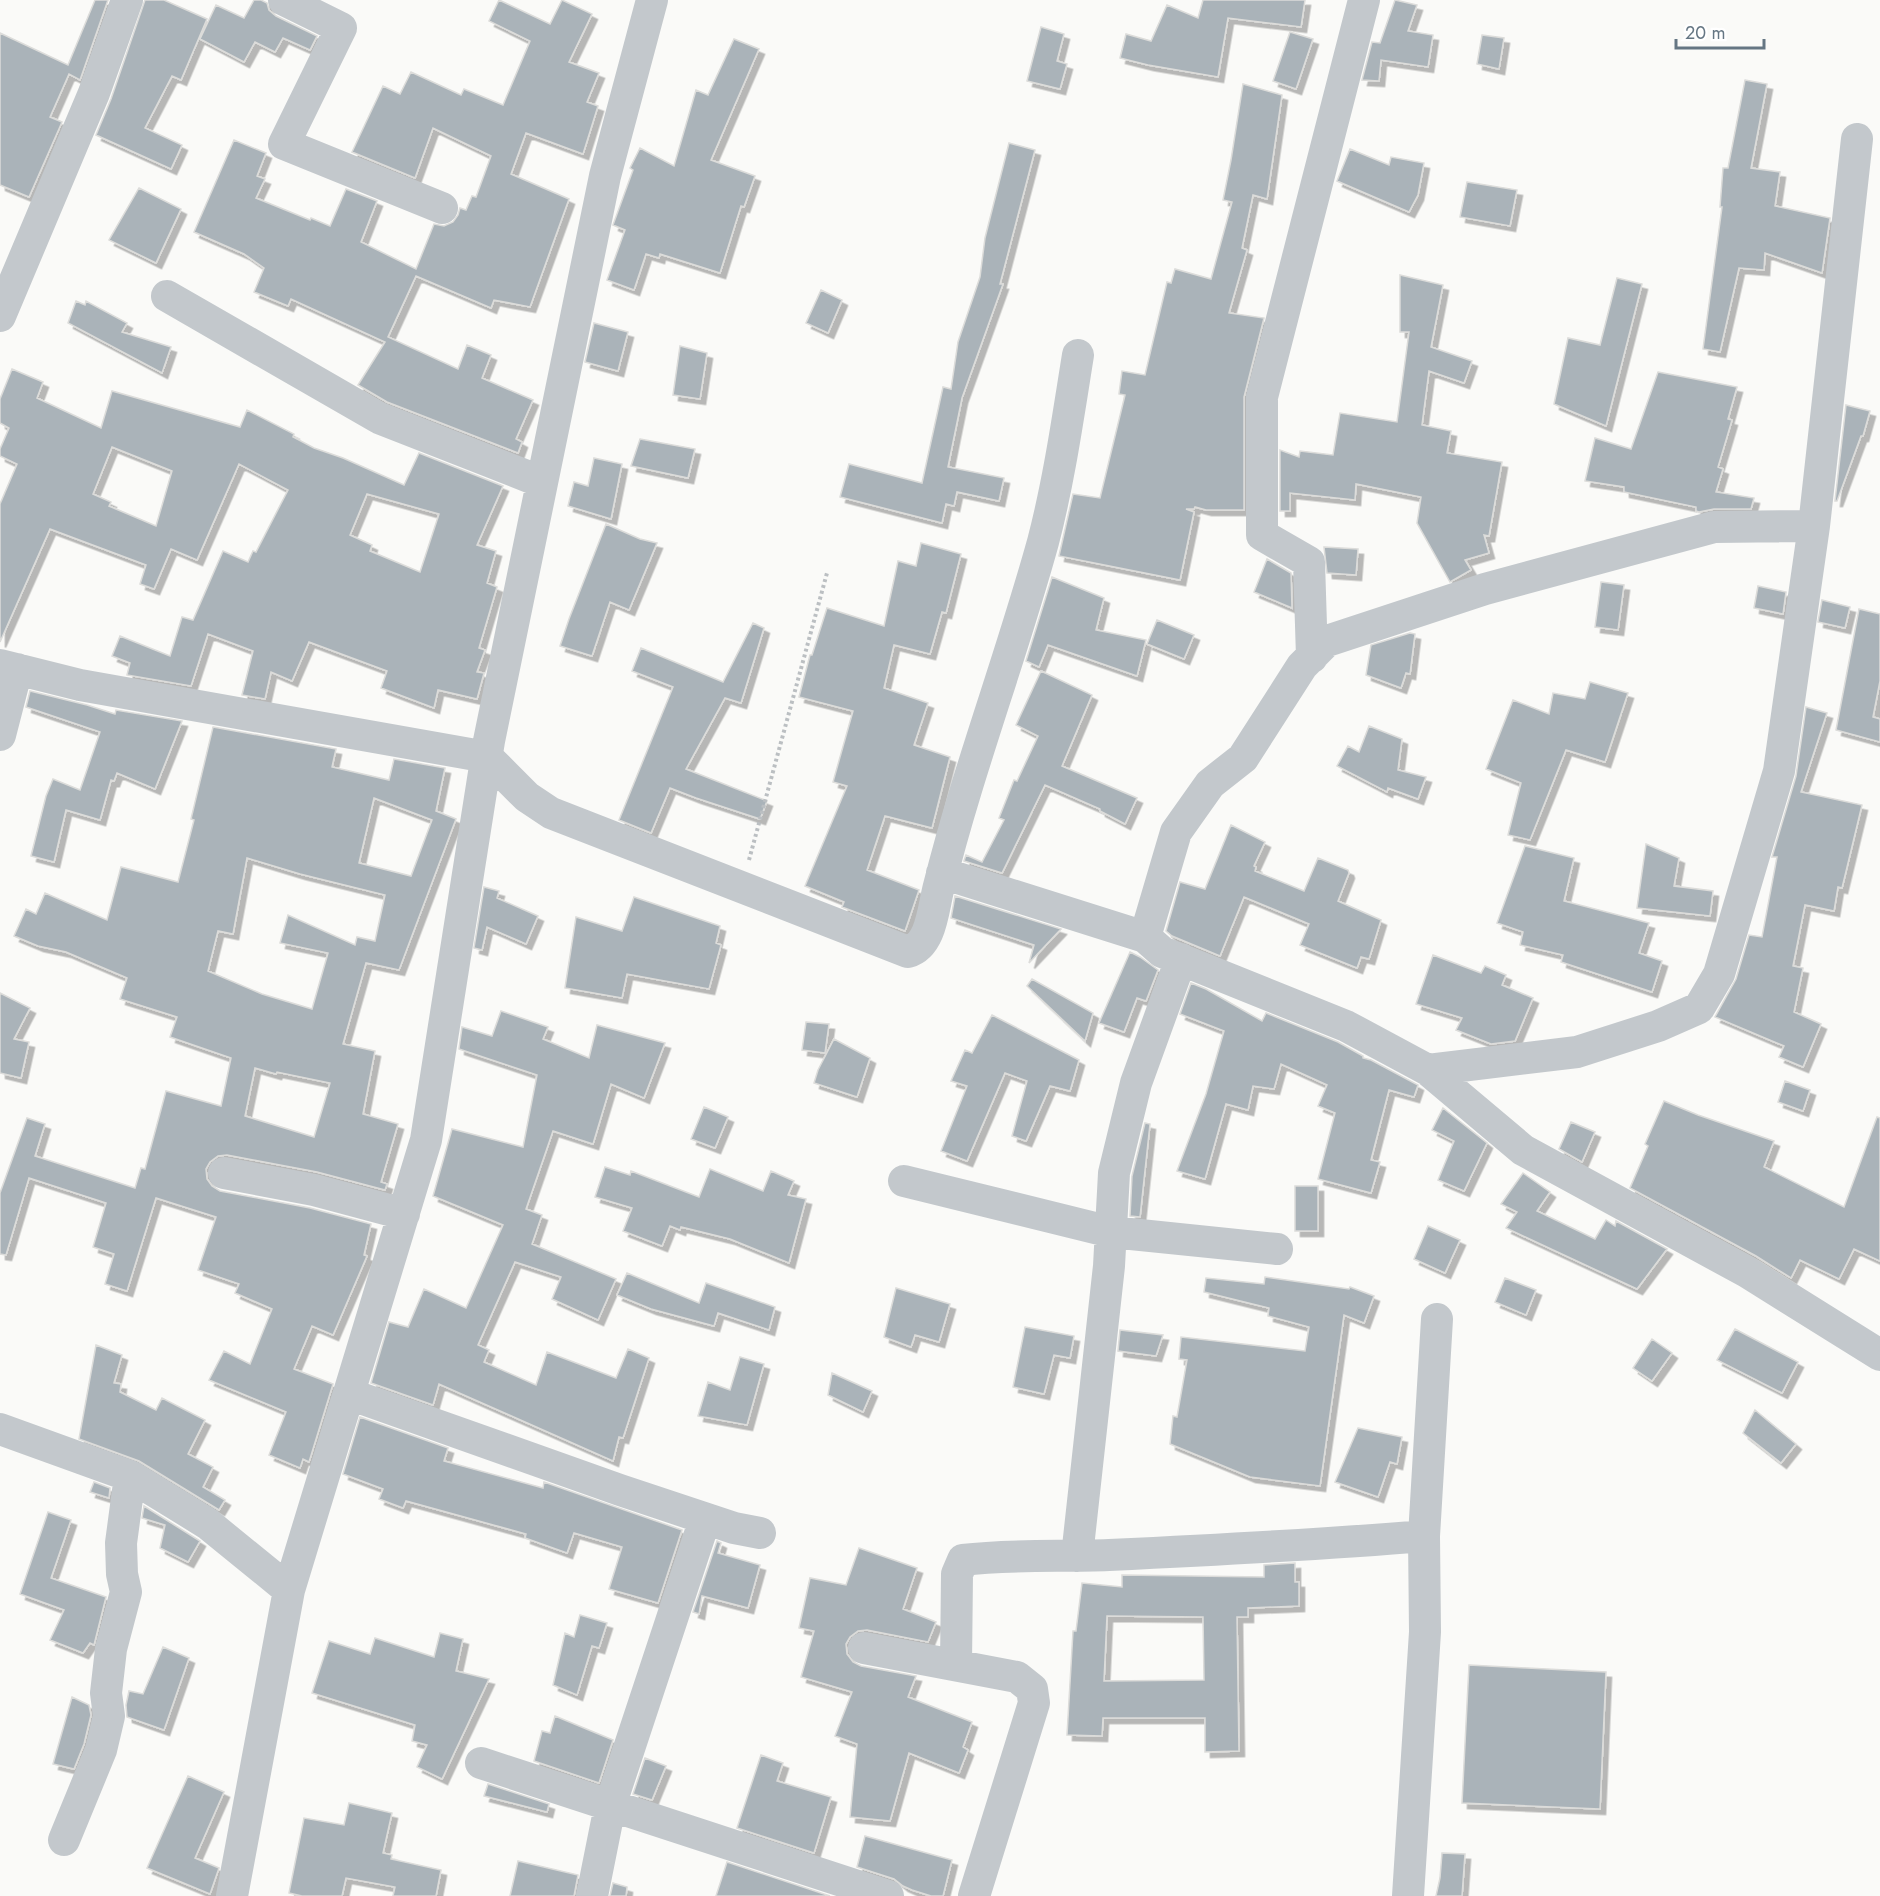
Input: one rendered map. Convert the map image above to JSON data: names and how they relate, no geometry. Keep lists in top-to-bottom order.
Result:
{
  "scale_bar": "20 m"
}
